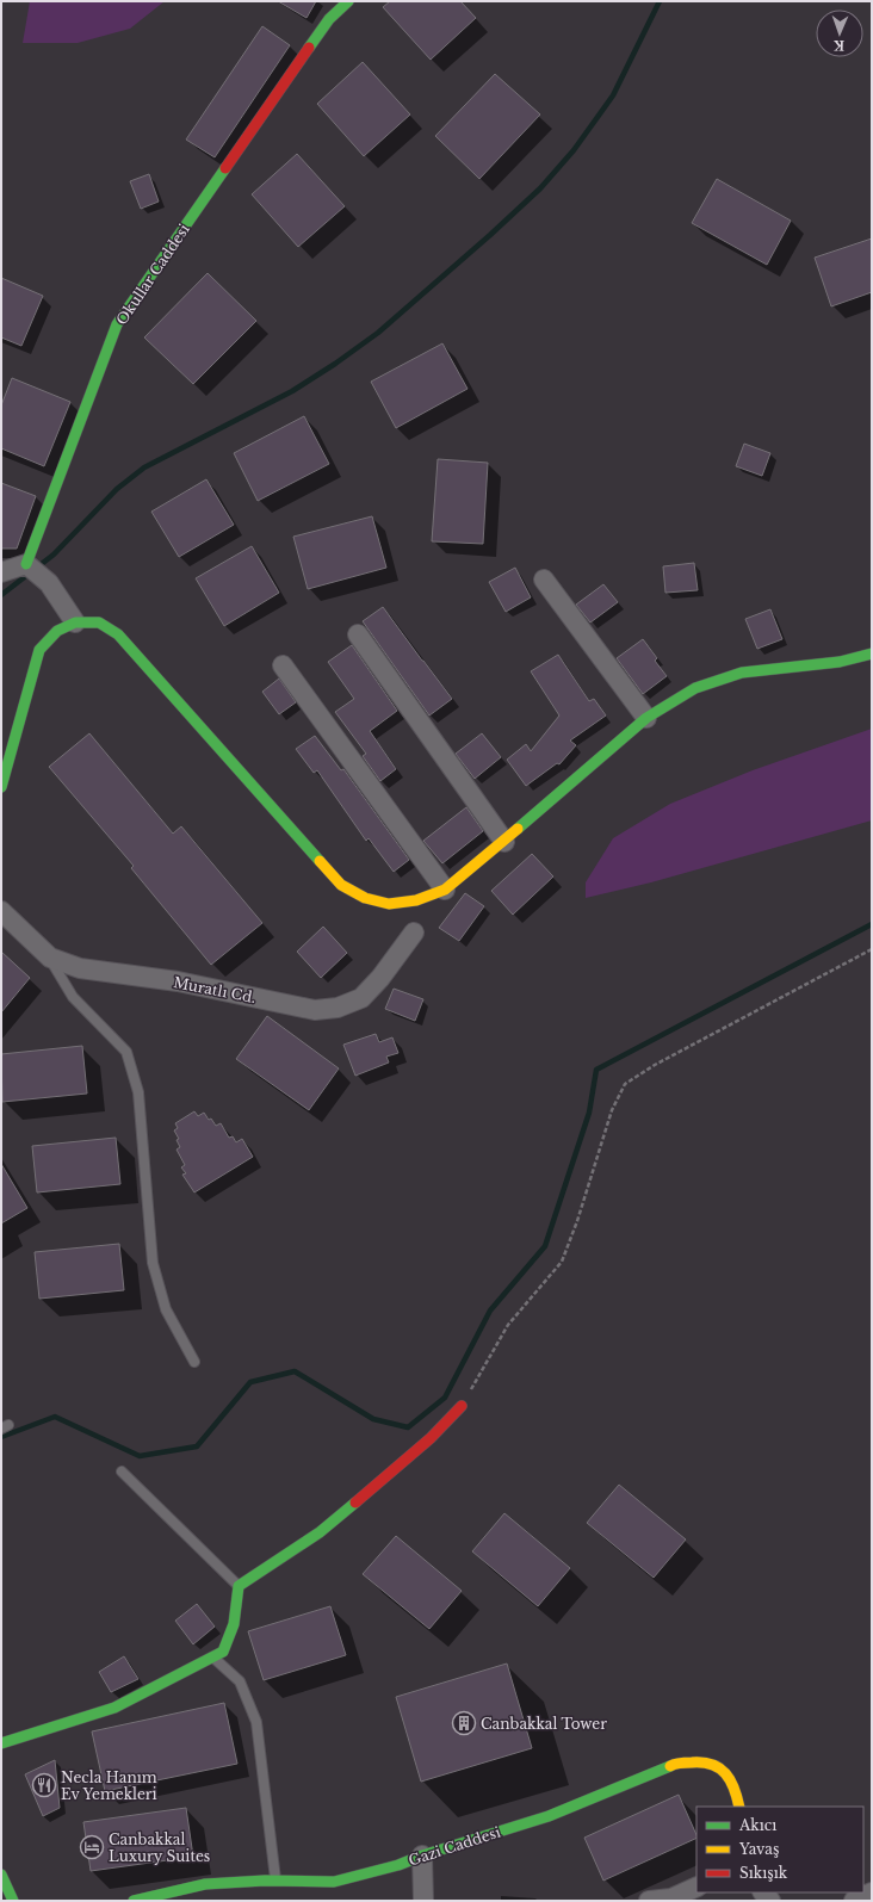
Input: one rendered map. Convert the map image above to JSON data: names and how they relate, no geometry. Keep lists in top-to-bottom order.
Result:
{
  "streets": {
    "main road": ["Okullar Caddesi", "Gazi Caddesi"],
    "street": ["Muratlı Cd."]
  },
  "places": {
    "building": ["Canbakkal Tower"],
    "restaurant": ["Necla Hanım Ev Yemekleri"],
    "hotel": ["Canbakkal Luxury Suites"]
  },
  "legend": ["Akıcı", "Yavaş", "Sıkışık"],
  "north": "bottom"
}
